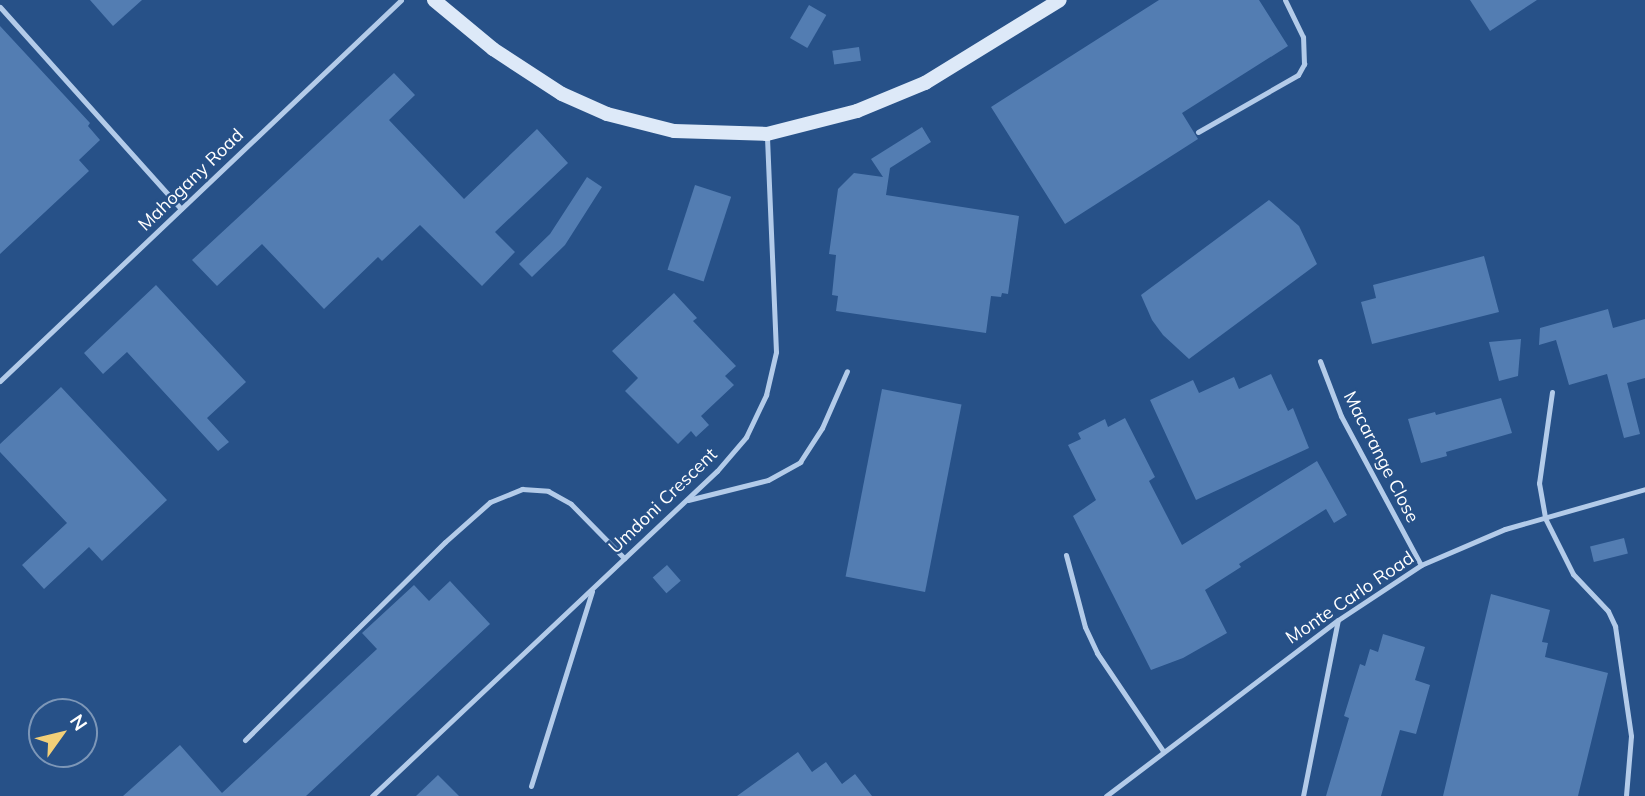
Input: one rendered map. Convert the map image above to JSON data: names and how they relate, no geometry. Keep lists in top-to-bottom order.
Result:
{
  "streets": {
    "lane": [
      "Mahogany Road",
      "Macarange Close",
      "Umdoni Crescent",
      "Monte Carlo Road"
    ]
  },
  "crossings": [
    ["Macarange Close", "Monte Carlo Road"]
  ],
  "north": "top right"
}
